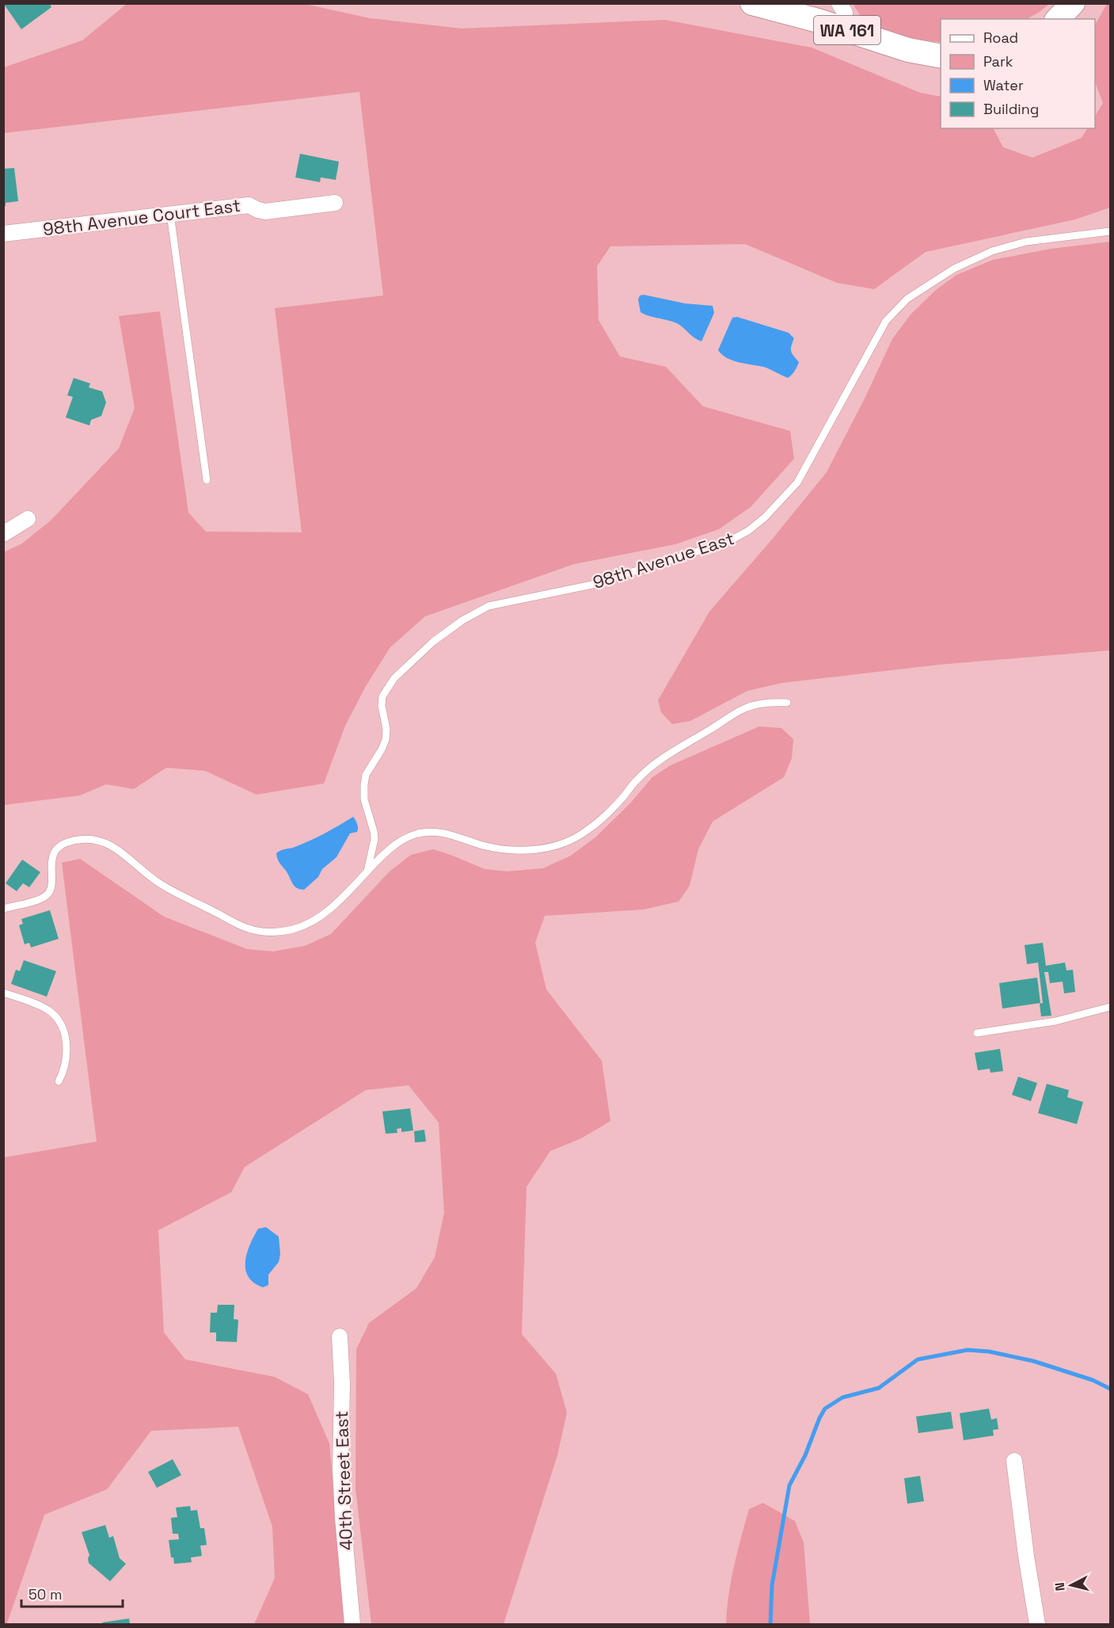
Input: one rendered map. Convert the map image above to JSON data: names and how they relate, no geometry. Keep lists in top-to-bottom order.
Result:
{
  "streets": {
    "main road": ["WA 161"],
    "street": ["98th Avenue Court East", "40th Street East"],
    "lane": ["98th Avenue East"]
  },
  "legend": [
    "Road",
    "Park",
    "Water",
    "Building"
  ],
  "scale_bar": "50 m",
  "north": "left"
}
